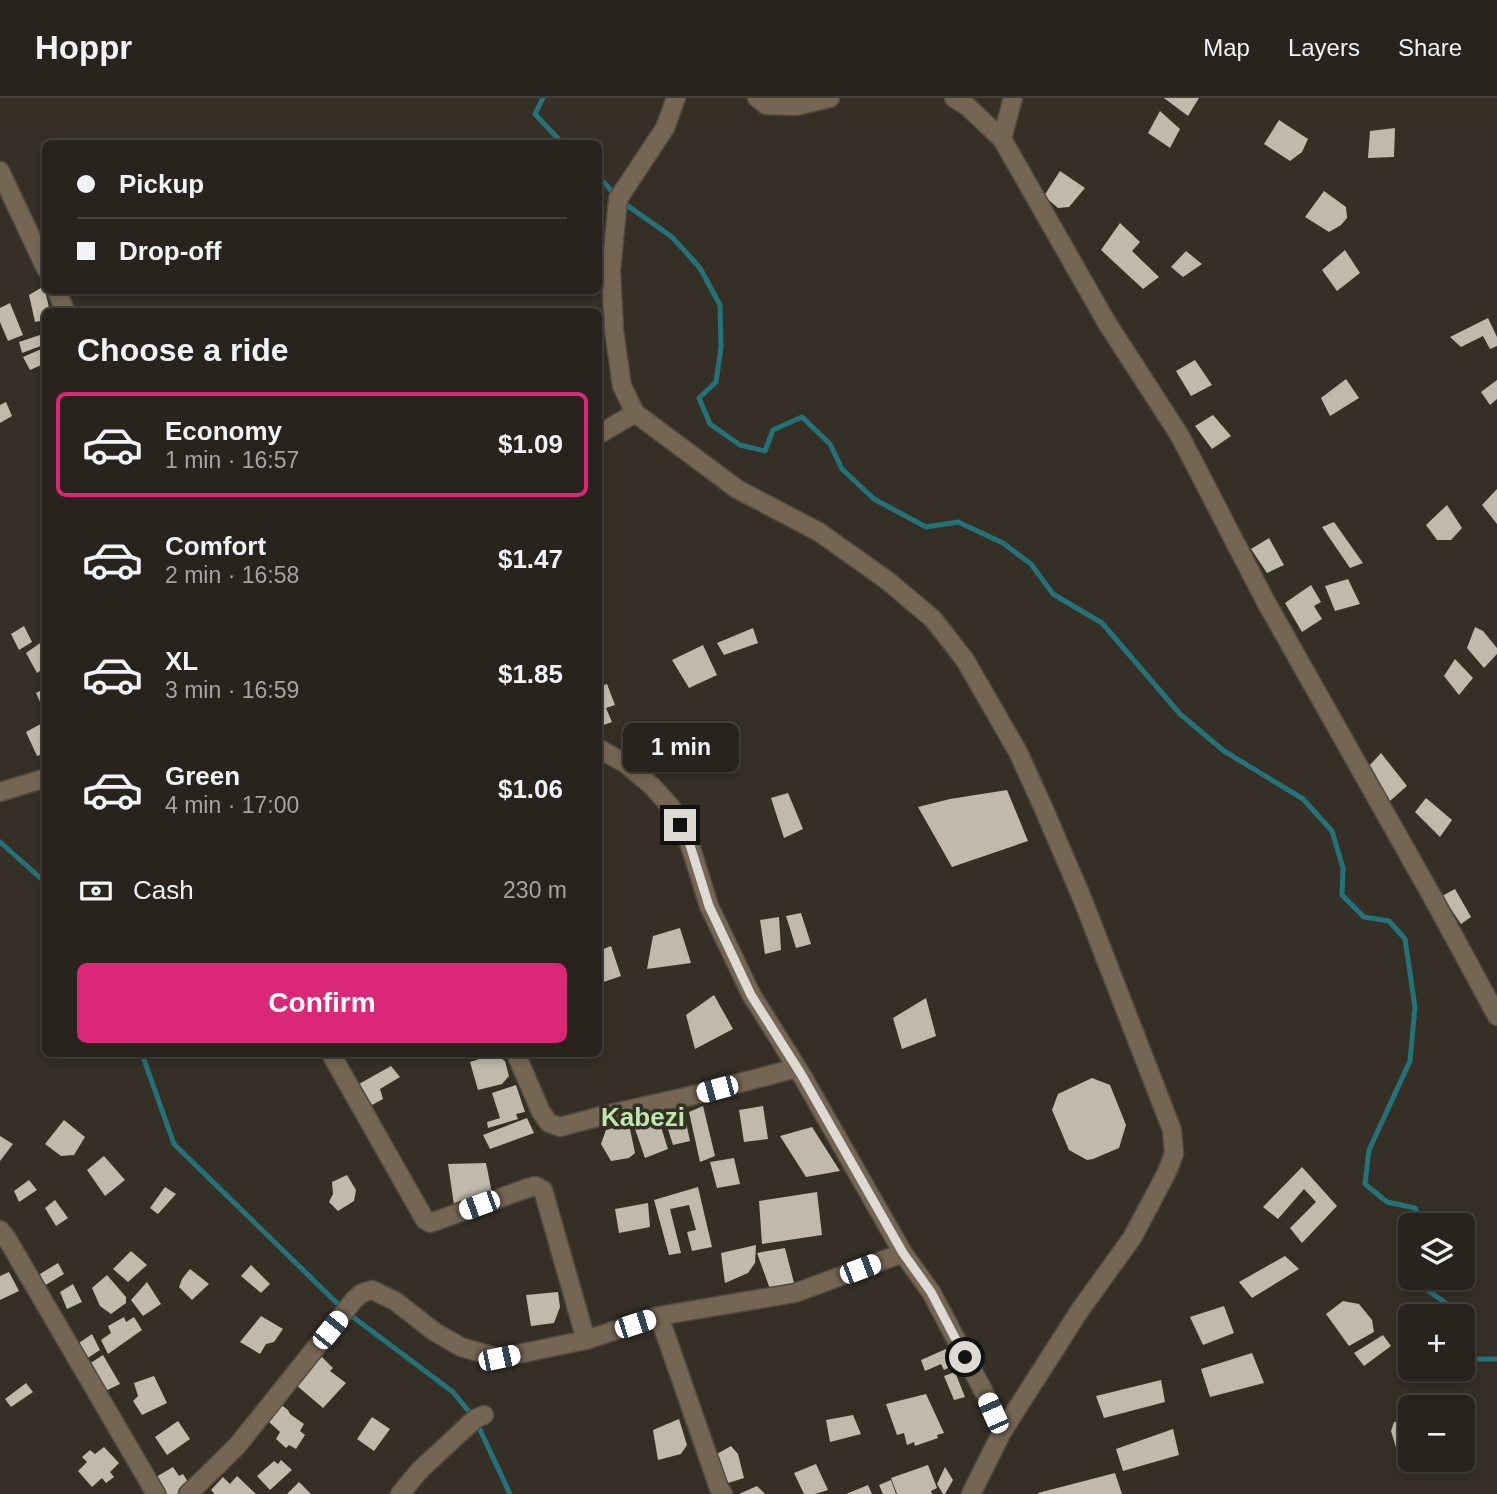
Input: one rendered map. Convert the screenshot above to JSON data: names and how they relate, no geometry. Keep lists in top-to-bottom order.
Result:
{
  "districts": ["Kabezi"],
  "page": {
    "header": "Hoppr",
    "nav": ["Map", "Layers", "Share"],
    "banner": ["Pickup", "Drop-off"],
    "heading": "Choose a ride",
    "list": [
      {
        "name": "Economy",
        "note": "1 min · 16:57",
        "value": "$1.09"
      },
      {
        "name": "Comfort",
        "note": "2 min · 16:58",
        "value": "$1.47"
      },
      {
        "name": "XL",
        "note": "3 min · 16:59",
        "value": "$1.85"
      },
      {
        "name": "Green",
        "note": "4 min · 17:00",
        "value": "$1.06"
      }
    ],
    "bubble": "1 min",
    "pay": ["Cash", "230 m"],
    "buttons": "Confirm",
    "map_buttons": ["+", "−"]
  }
}
